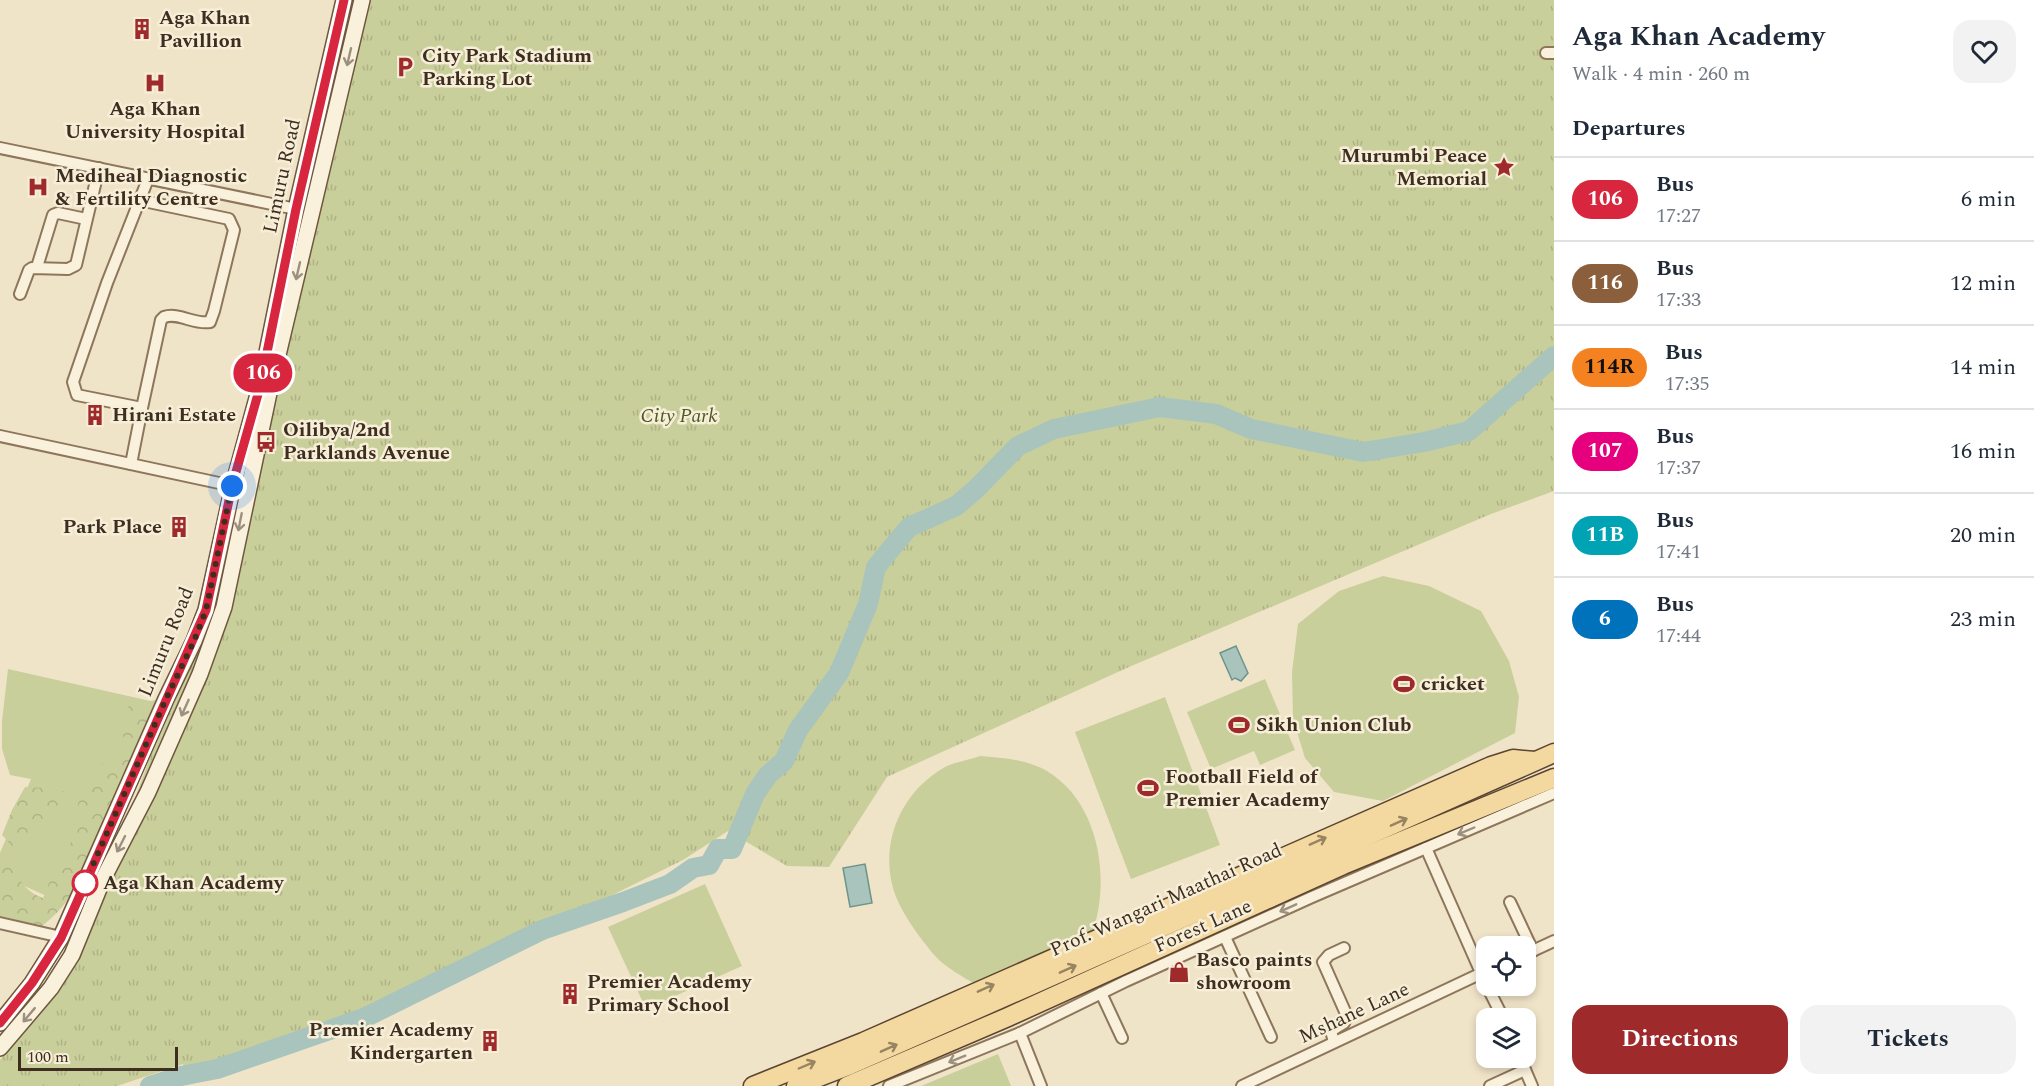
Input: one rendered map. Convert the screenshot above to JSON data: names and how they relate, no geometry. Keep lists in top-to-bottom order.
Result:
{
  "streets": {
    "main road": ["Limuru Road", "Prof. Wangari Maathai Road"],
    "street": ["Forest Lane", "Mshane Lane"]
  },
  "one_way": ["Forest Lane"],
  "parks": ["City Park"],
  "places": {
    "building": [
      "Aga Khan Pavillion",
      "Hirani Estate",
      "Park Place",
      "Premier Academy Primary School",
      "Premier Academy Kindergarten"
    ],
    "parking": ["City Park Stadium Parking Lot"],
    "hospital": ["Aga Khan University Hospital", "Mediheal Diagnostic & Fertility Centre"],
    "place": ["Murumbi Peace Memorial"],
    "bus stop": ["Oilibya/2nd Parklands Avenue"],
    "sports": ["cricket", "Sikh Union Club", "Football Field of Premier Academy"],
    "other": ["Aga Khan Academy"],
    "shop": ["Basco paints showroom"]
  },
  "lines": ["bus line 106"],
  "scale_bar": "100 m",
  "page": {
    "on_map": "106",
    "heading": [
      ["Aga Khan Academy", "Walk · 4 min · 260 m"],
      "Departures"
    ],
    "list": [
      {
        "mark": "106",
        "name": "Bus",
        "note": "17:27",
        "value": "6 min"
      },
      {
        "mark": "116",
        "name": "Bus",
        "note": "17:33",
        "value": "12 min"
      },
      {
        "mark": "114R",
        "name": "Bus",
        "note": "17:35",
        "value": "14 min"
      },
      {
        "mark": "107",
        "name": "Bus",
        "note": "17:37",
        "value": "16 min"
      },
      {
        "mark": "11B",
        "name": "Bus",
        "note": "17:41",
        "value": "20 min"
      },
      {
        "mark": "6",
        "name": "Bus",
        "note": "17:44",
        "value": "23 min"
      }
    ],
    "buttons": ["Directions", "Tickets"],
    "scale": "100 m"
  }
}
